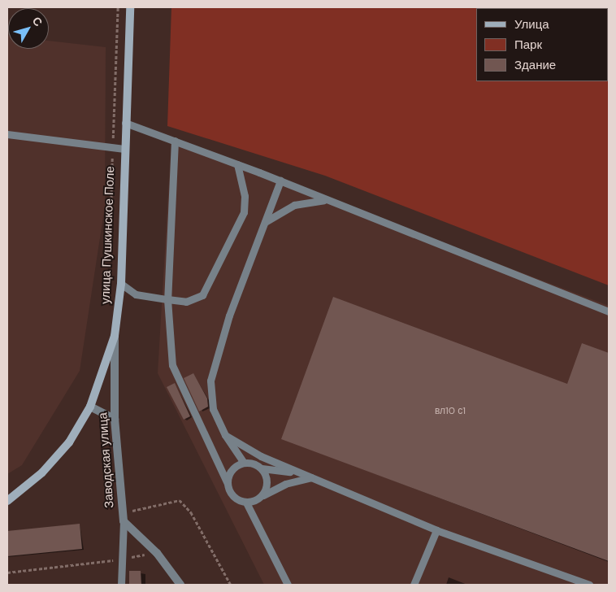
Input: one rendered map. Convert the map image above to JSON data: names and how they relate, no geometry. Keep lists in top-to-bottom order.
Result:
{
  "streets": {
    "main road": ["улица Пушкинское Поле"],
    "street": ["Заводская улица"]
  },
  "crossings": [
    ["улица Пушкинское Поле", "Заводская улица"]
  ],
  "house_numbers": ["вл10 с1"],
  "legend": ["Улица", "Парк", "Здание"],
  "north": "top right"
}
